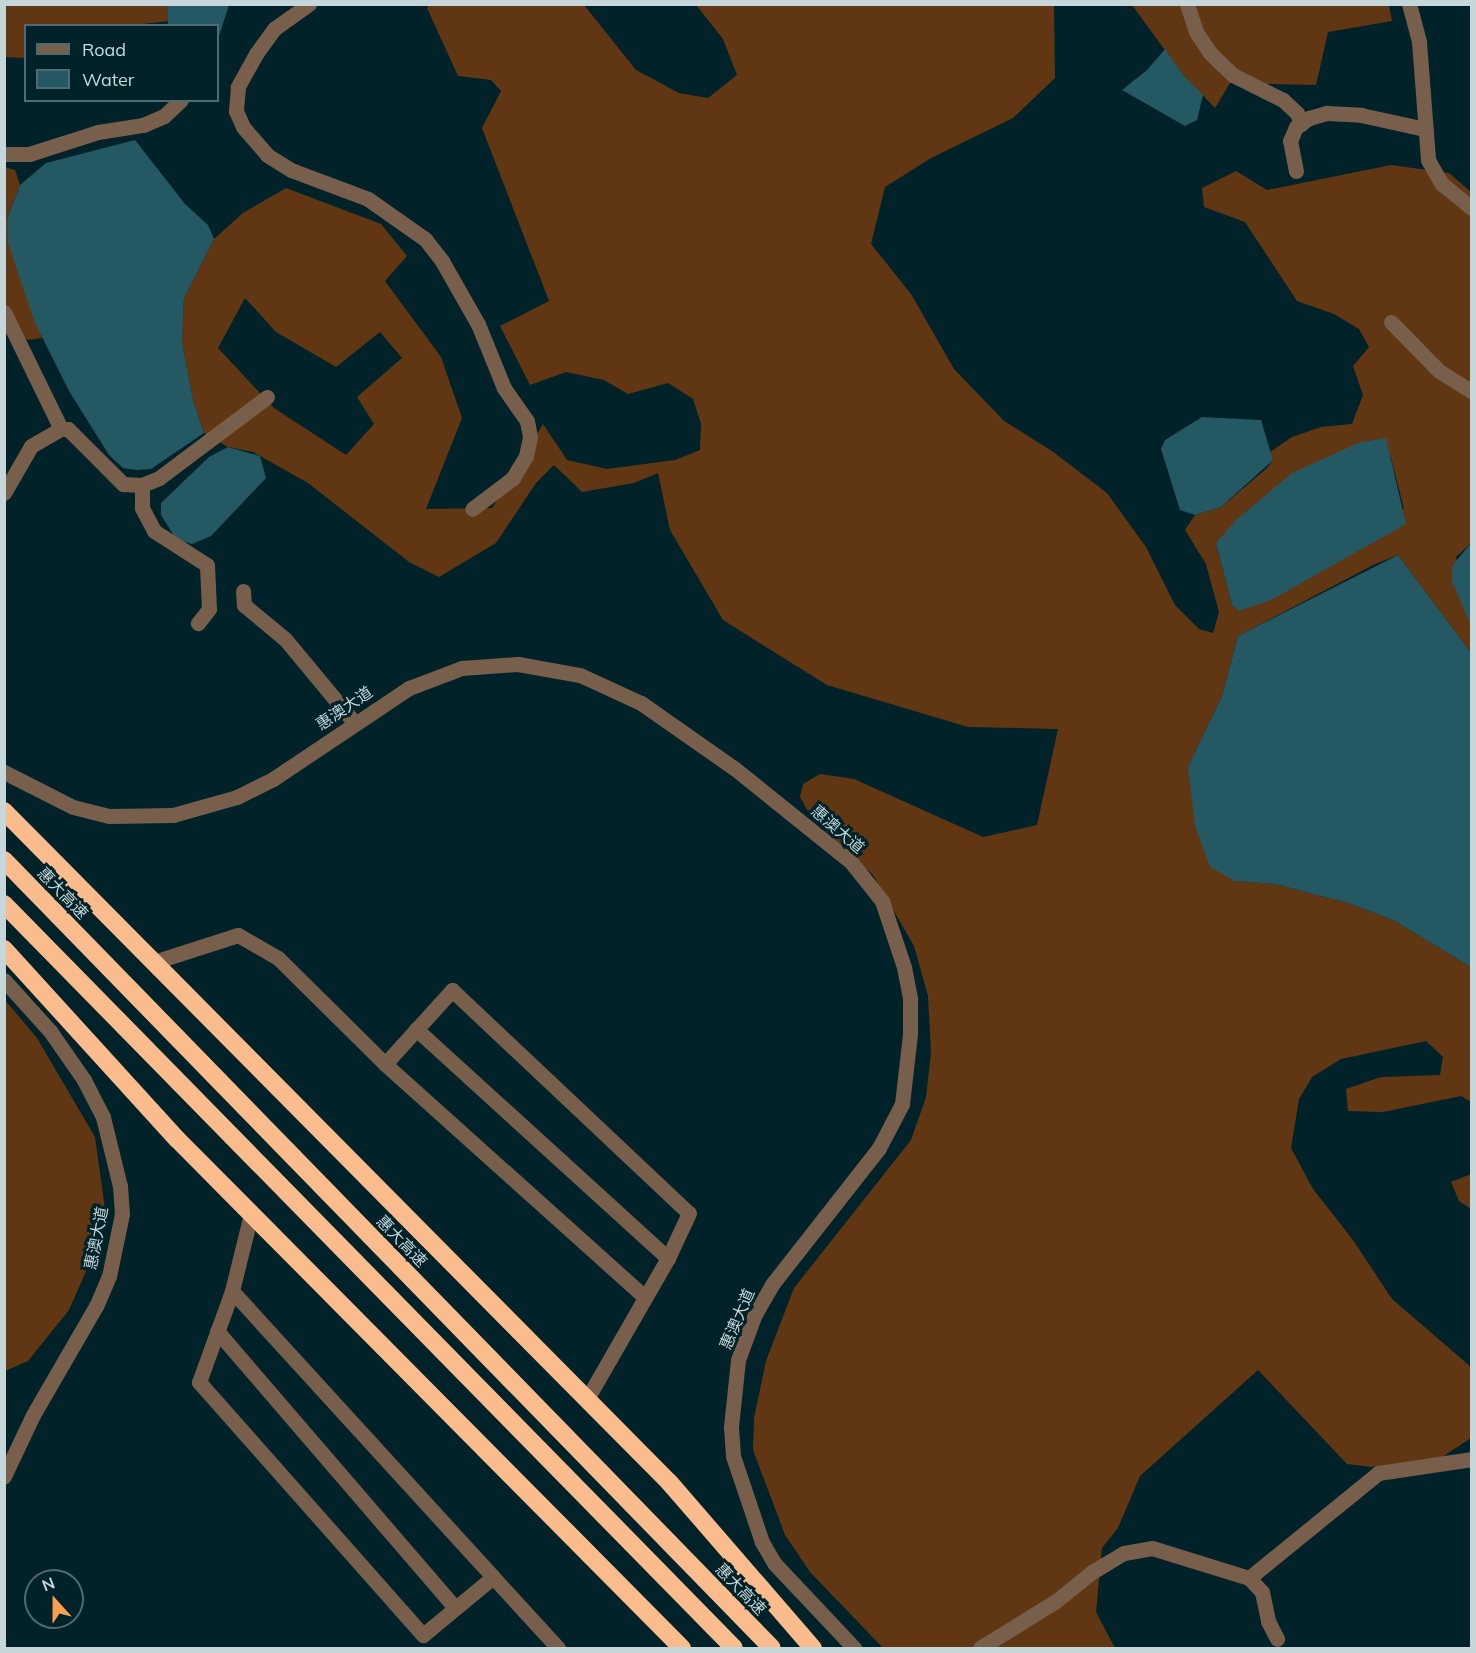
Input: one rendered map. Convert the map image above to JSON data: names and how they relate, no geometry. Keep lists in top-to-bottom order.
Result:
{
  "streets": {
    "highway": ["惠大高速"],
    "street": ["惠澳大道"]
  },
  "legend": ["Road", "Water"],
  "north": "top"
}
